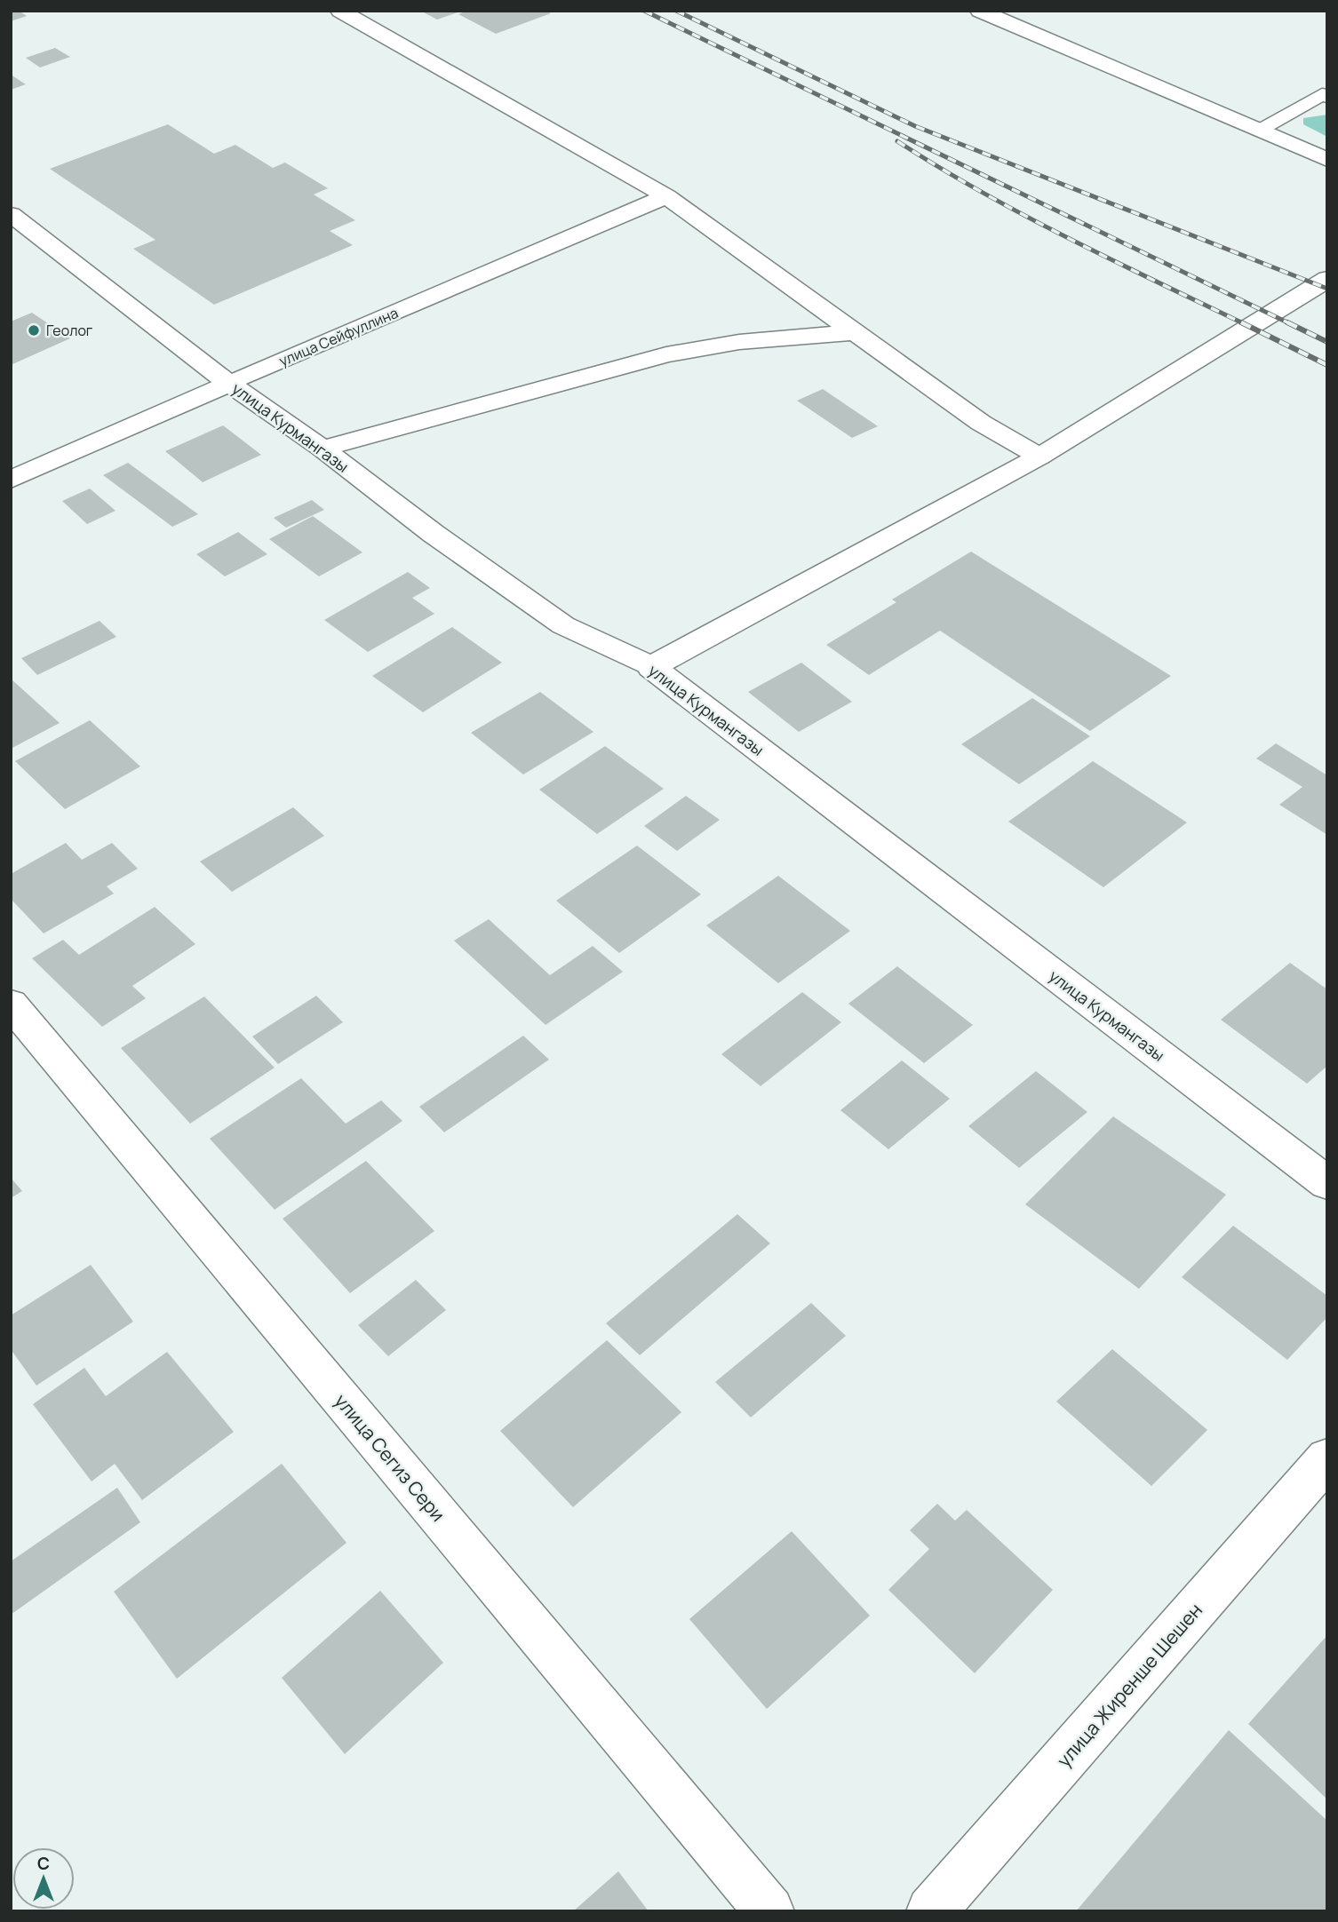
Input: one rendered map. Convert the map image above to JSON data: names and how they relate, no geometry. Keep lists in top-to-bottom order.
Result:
{
  "streets": {
    "street": [
      "улица Сейфуллина",
      "улица Курмангазы",
      "улица Сегиз Сери",
      "улица Жиренше Шешен"
    ]
  },
  "crossings": [
    ["улица Сейфуллина", "улица Курмангазы"]
  ],
  "places": ["Геолог"],
  "north": "top"
}
